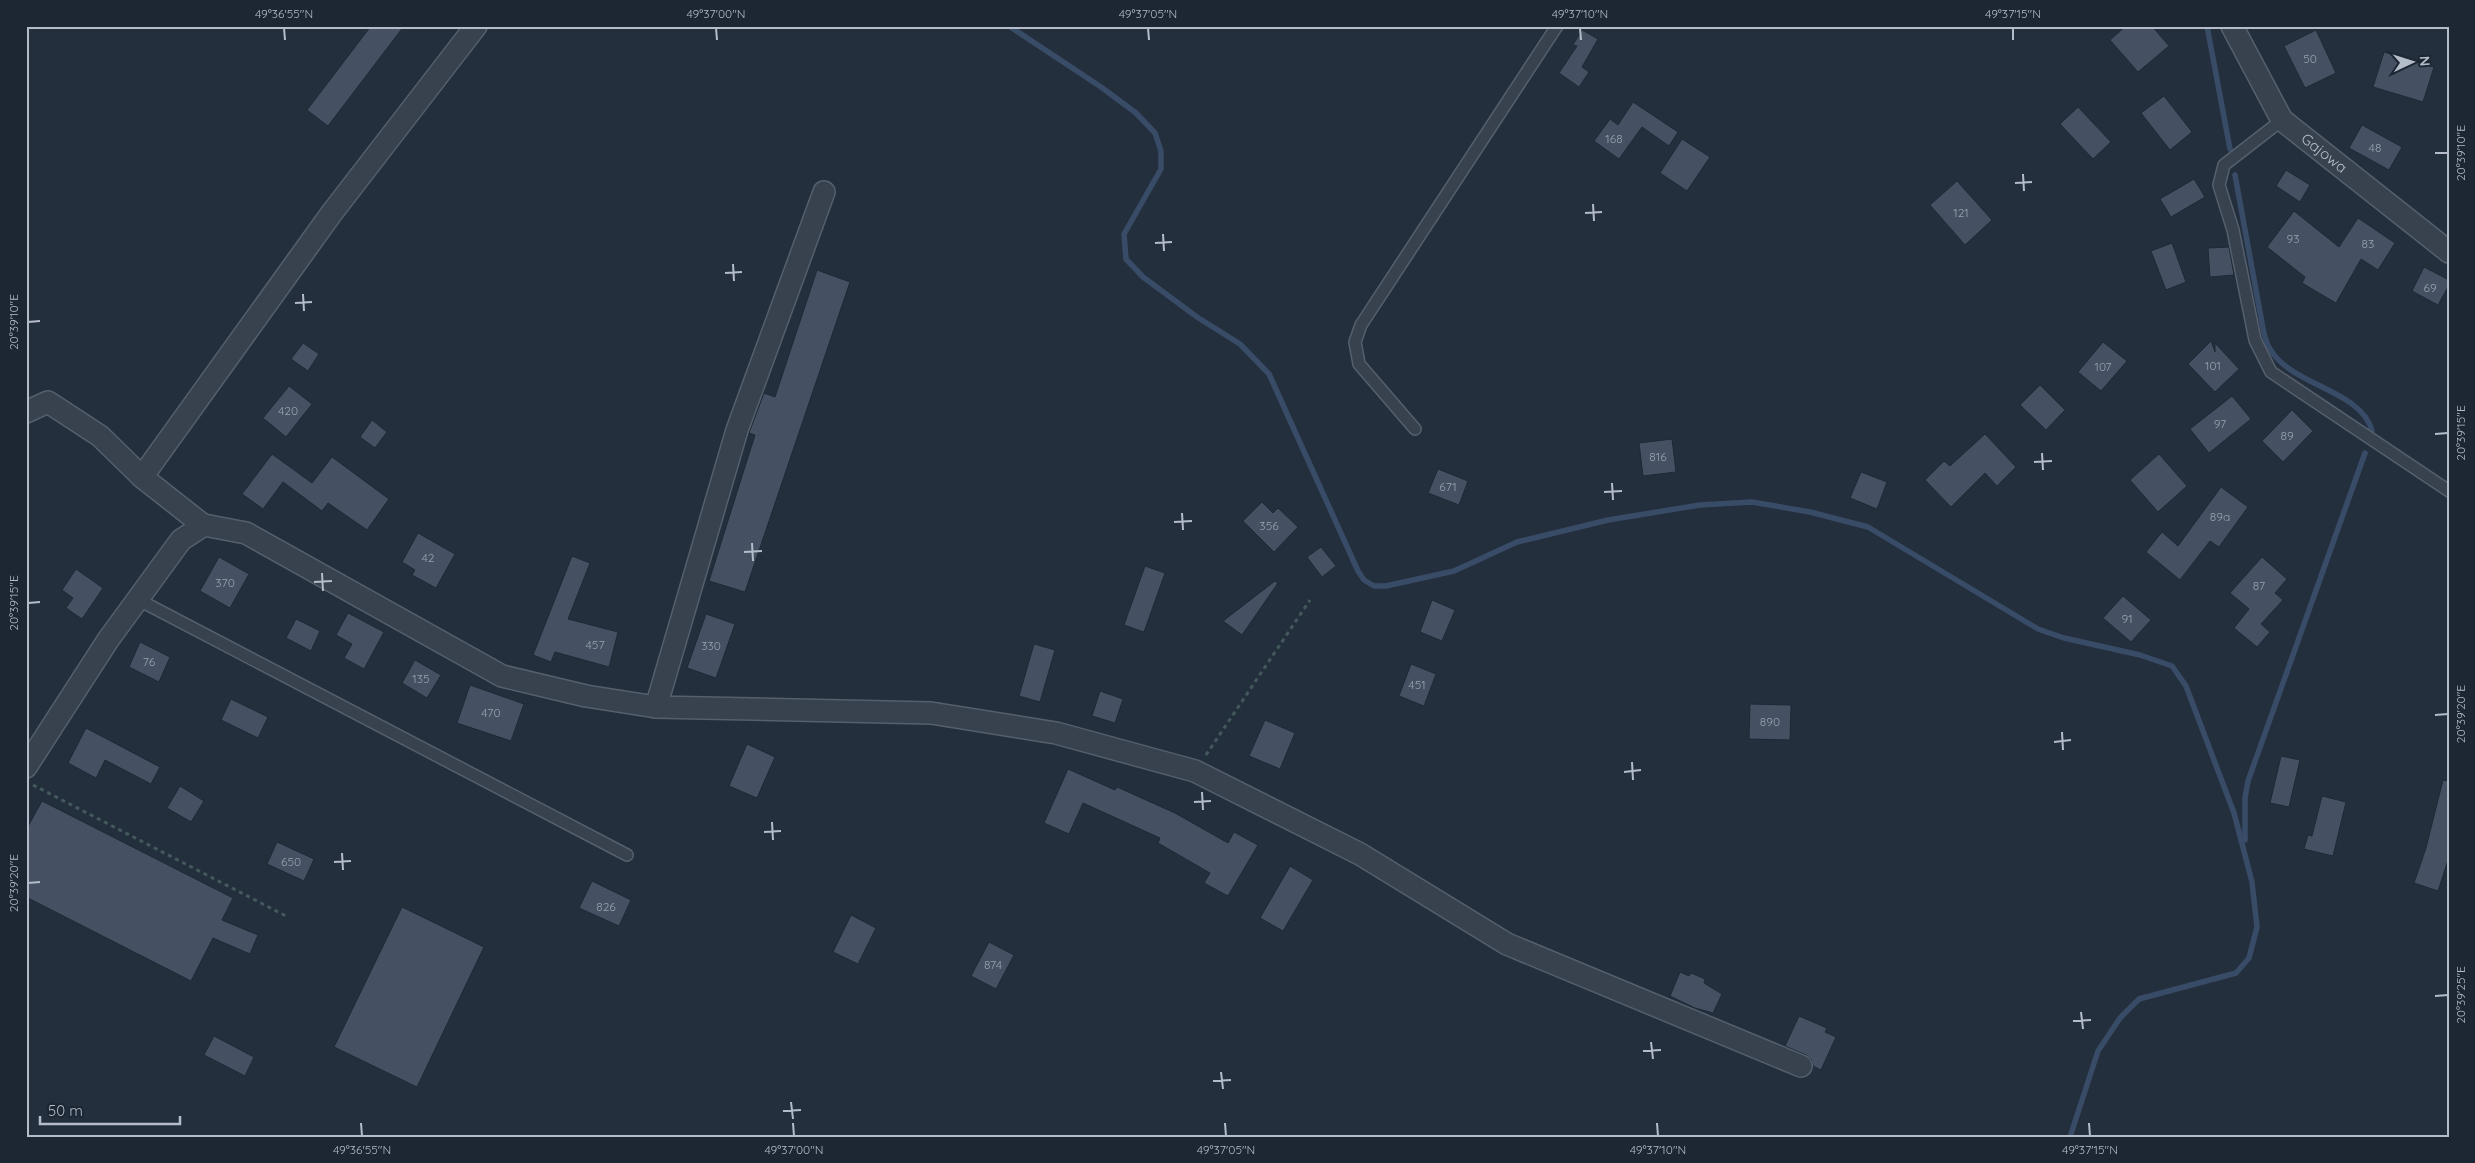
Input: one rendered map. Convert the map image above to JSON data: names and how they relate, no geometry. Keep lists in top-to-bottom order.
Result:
{
  "streets": {
    "street": ["Gajowa"]
  },
  "house_numbers": [
    "50",
    "168",
    "48",
    "121",
    "93",
    "83",
    "69",
    "101",
    "107",
    "420",
    "97",
    "89",
    "816",
    "671",
    "89a",
    "356",
    "42",
    "370",
    "87",
    "91",
    "457",
    "330",
    "76",
    "135",
    "451",
    "470",
    "890",
    "650",
    "826",
    "874"
  ],
  "scale_bar": "50 m",
  "north": "right",
  "coordinates": [
    "49°36'55\"N",
    "49°37'00\"N",
    "49°37'05\"N",
    "49°37'10\"N",
    "49°37'15\"N",
    "20°39'10\"E",
    "20°39'15\"E",
    "20°39'20\"E",
    "20°39'25\"E"
  ]
}
